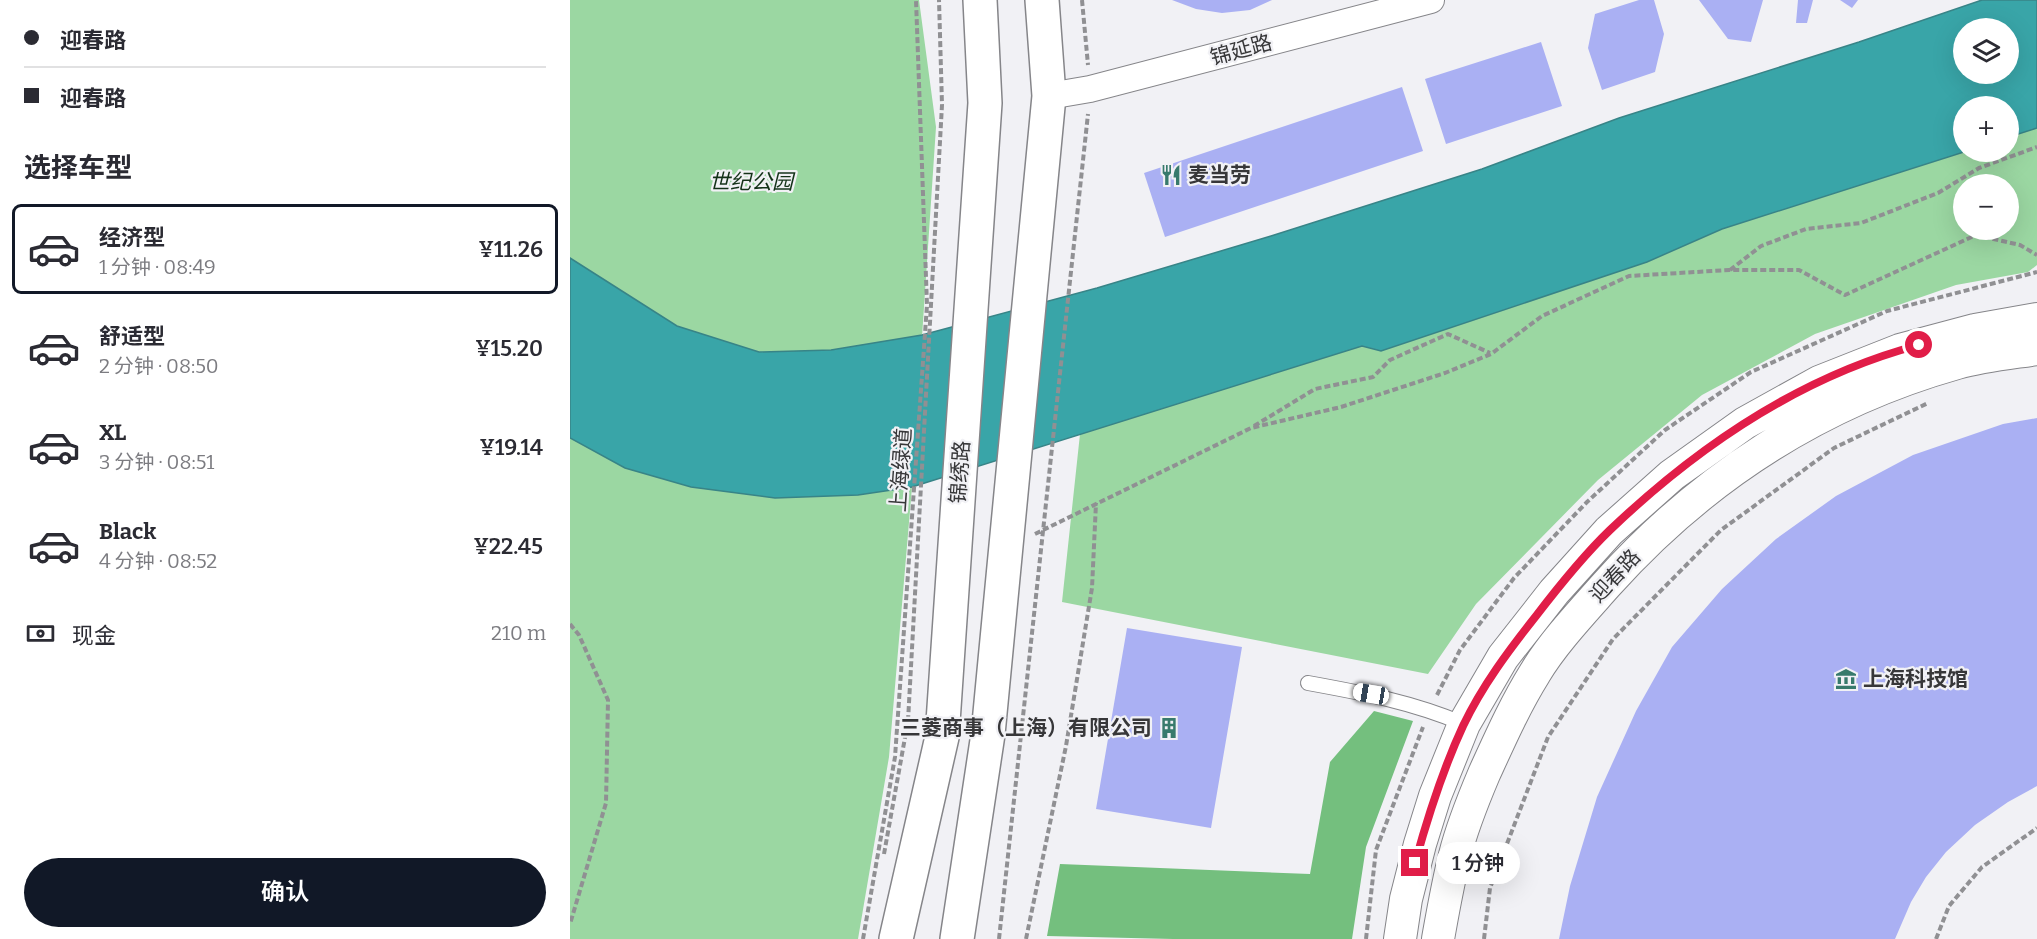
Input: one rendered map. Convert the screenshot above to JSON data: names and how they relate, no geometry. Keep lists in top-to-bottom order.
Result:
{
  "streets": {
    "main road": ["锦绣路"],
    "street": ["锦延路", "迎春路"],
    "path": ["上海绿道"]
  },
  "parks": ["世纪公园"],
  "places": {
    "restaurant": ["麦当劳"],
    "museum": ["上海科技馆"],
    "building": ["三菱商事（上海）有限公司"]
  },
  "page": {
    "banner": ["迎春路", "迎春路"],
    "map_buttons": ["+", "−"],
    "heading": "选择车型",
    "list": [
      {
        "name": "经济型",
        "note": "1 分钟 · 08:49",
        "value": "¥11.26"
      },
      {
        "name": "舒适型",
        "note": "2 分钟 · 08:50",
        "value": "¥15.20"
      },
      {
        "name": "XL",
        "note": "3 分钟 · 08:51",
        "value": "¥19.14"
      },
      {
        "name": "Black",
        "note": "4 分钟 · 08:52",
        "value": "¥22.45"
      }
    ],
    "pay": ["现金", "210 m"],
    "bubble": "1 分钟",
    "buttons": "确认"
  }
}
